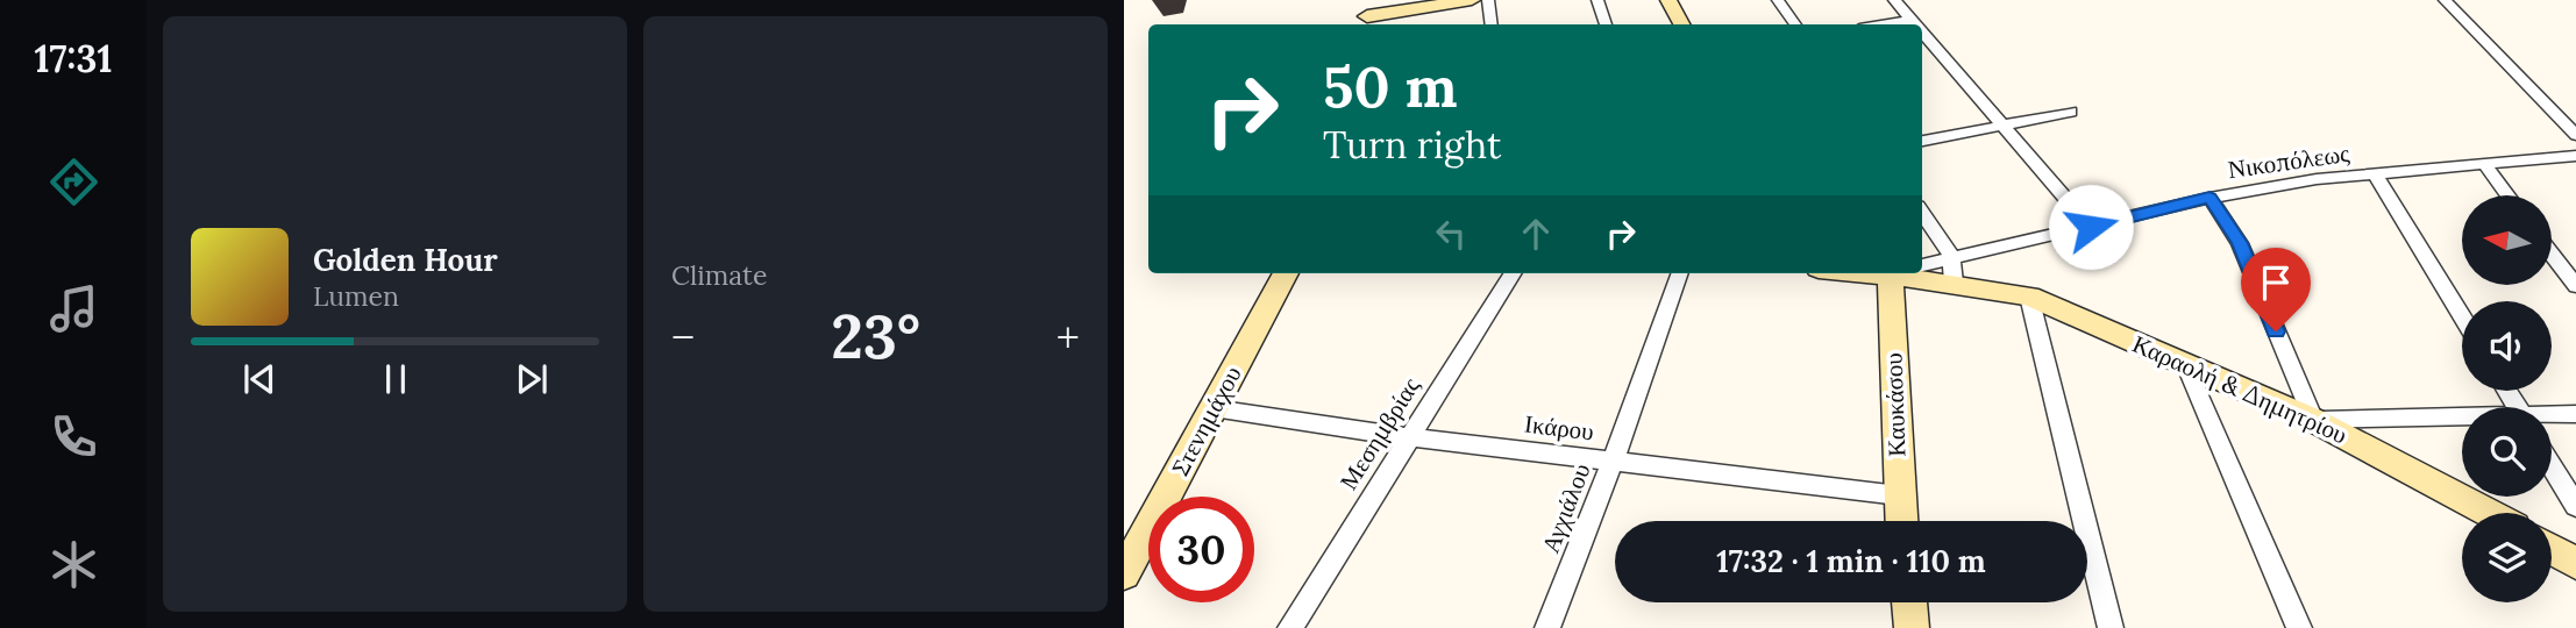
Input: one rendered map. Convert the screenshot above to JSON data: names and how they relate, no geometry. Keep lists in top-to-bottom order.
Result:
{
  "streets": {
    "street": [
      "Νικοπόλεως",
      "Καραολή & Δημητρίου",
      "Καυκάσου",
      "Στενημάχου",
      "Ικάρου",
      "Μεσημβρίας",
      "Αγχιάλου"
    ]
  },
  "crossings": [
    ["Νικοπόλεως", "Καραολή & Δημητρίου"],
    ["Καυκάσου", "Ικάρου"],
    ["Στενημάχου", "Ικάρου"],
    ["Ικάρου", "Μεσημβρίας"],
    ["Ικάρου", "Αγχιάλου"]
  ],
  "north": "left",
  "page": {
    "tabs": "17:31",
    "tile": "Climate",
    "turn": ["50 m", "Turn right"],
    "song": ["Golden Hour", "Lumen"],
    "heat": ["−", "23°", "+"],
    "limit": "30",
    "trip": "17:32 · 1 min · 110 m"
  }
}
